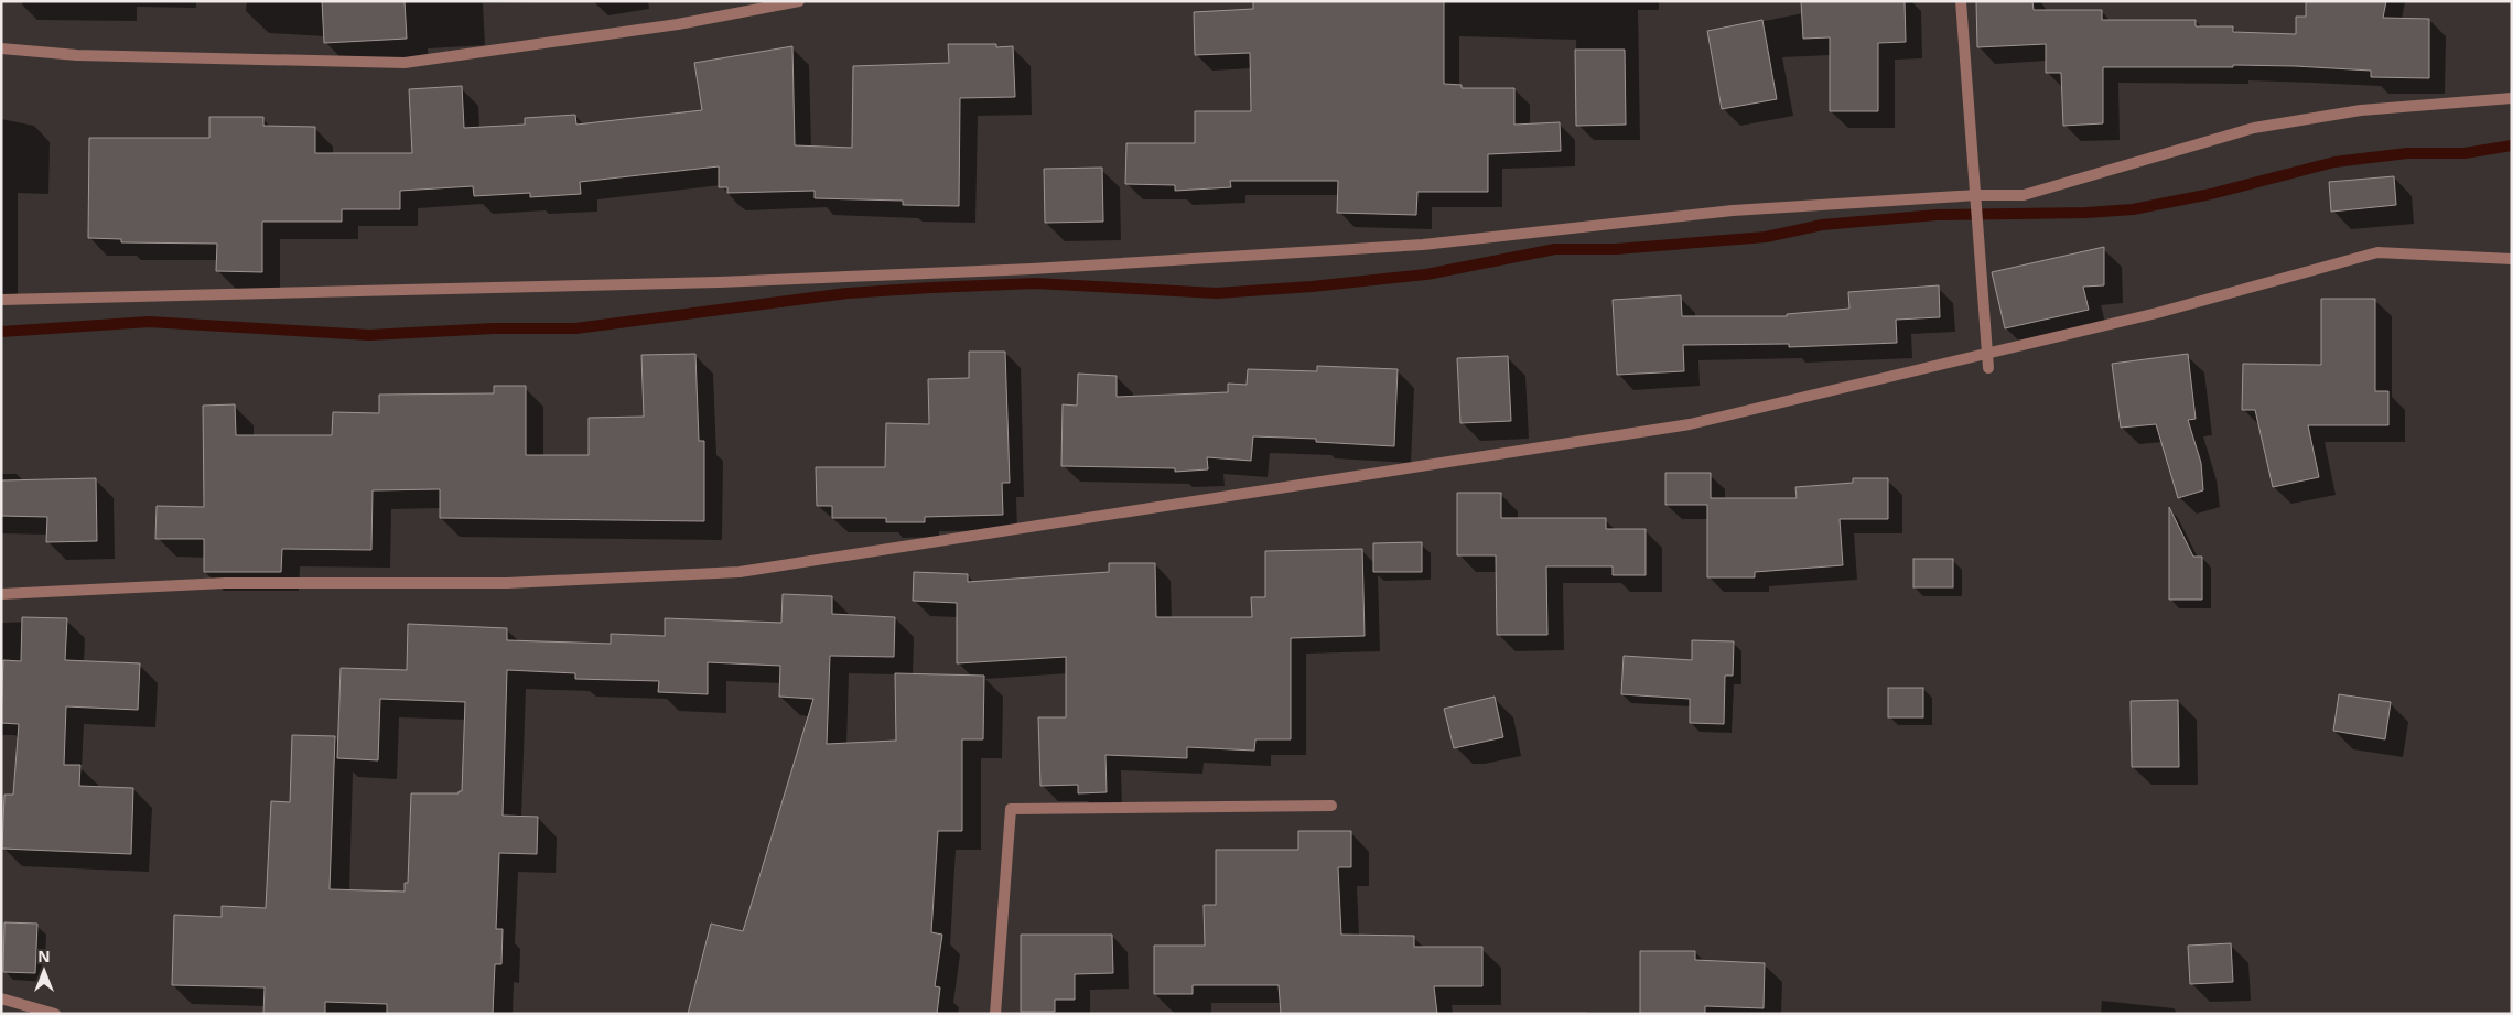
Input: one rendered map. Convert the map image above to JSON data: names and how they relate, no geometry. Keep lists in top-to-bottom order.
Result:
{
  "north": "top"
}
